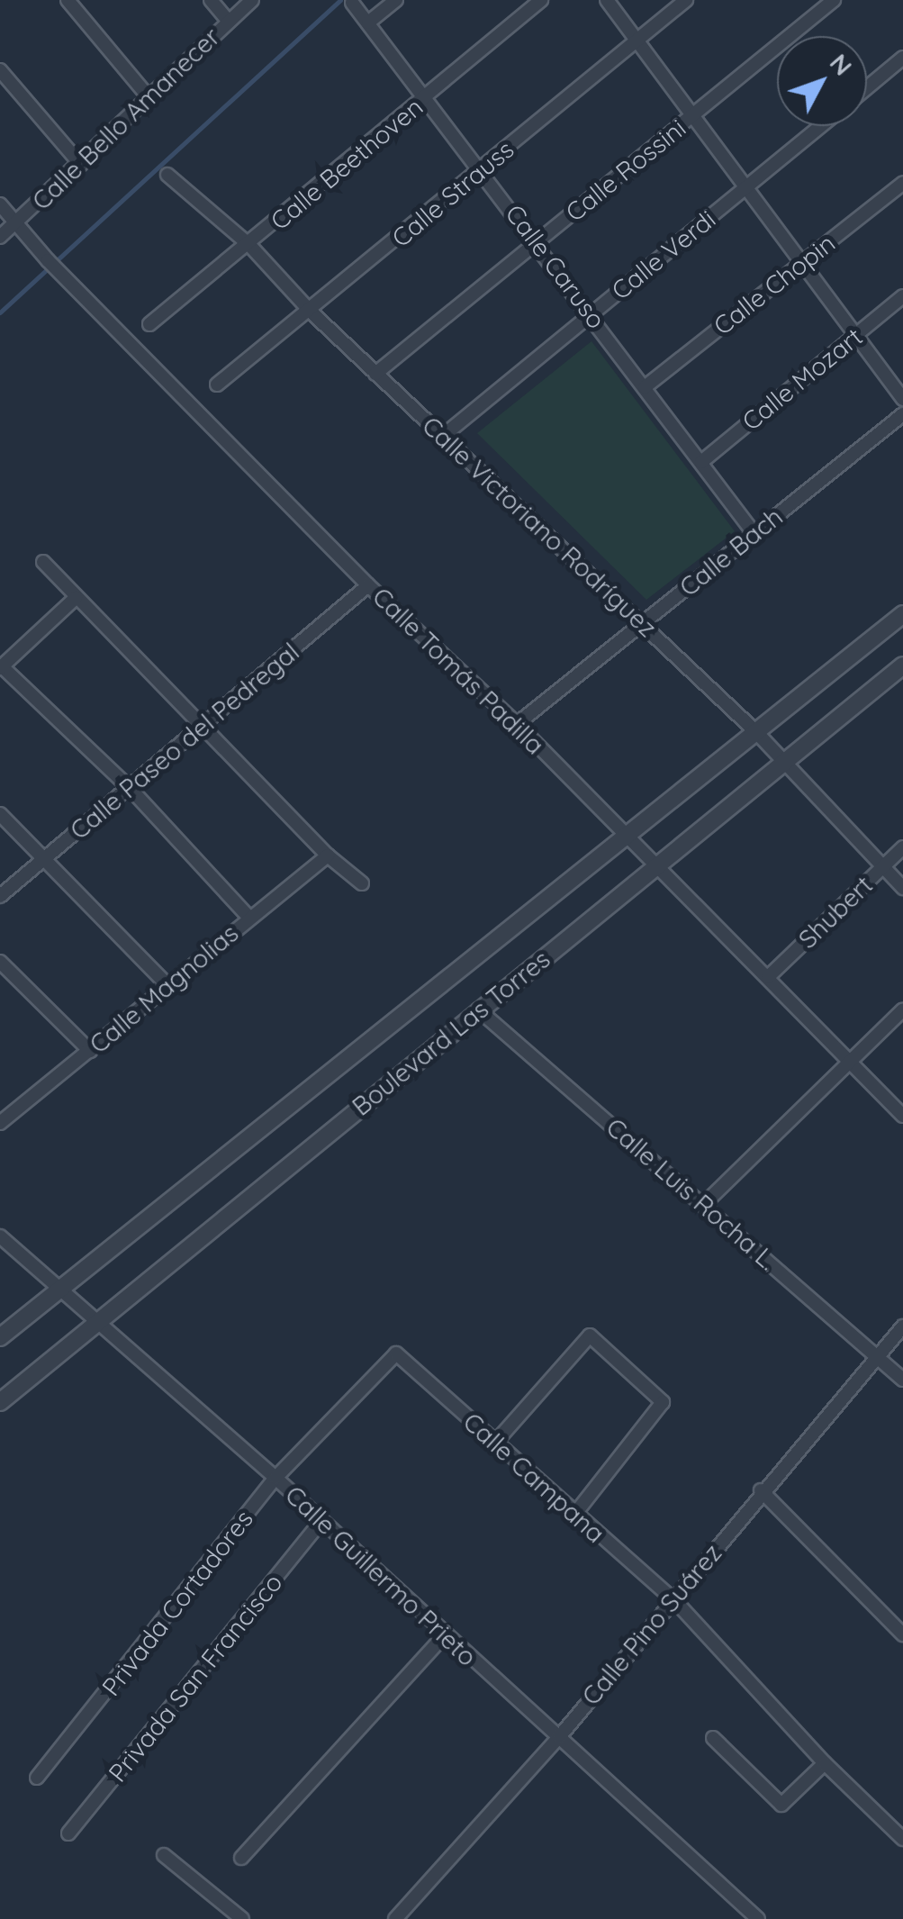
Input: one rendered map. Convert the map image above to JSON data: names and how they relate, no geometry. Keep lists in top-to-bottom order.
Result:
{
  "streets": {
    "street": [
      "Calle Bello Amanecer",
      "Calle Beethoven",
      "Calle Rossini",
      "Calle Strauss",
      "Calle Verdi",
      "Calle Caruso",
      "Calle Chopin",
      "Calle Mozart",
      "Calle Victoriano Rodríguez",
      "Calle Bach",
      "Calle Tomás Padilla",
      "Calle Paseo del Pedregal",
      "Shubert",
      "Calle Magnolias",
      "Boulevard Las Torres",
      "Calle Luis Rocha L.",
      "Calle Campana",
      "Calle Guillermo Prieto",
      "Privada Cortadores",
      "Calle Pino Suárez",
      "Privada San Francisco"
    ]
  },
  "crossings": [
    ["Calle Bello Amanecer", "Calle Tomás Padilla"],
    ["Calle Beethoven", "Calle Caruso"],
    ["Calle Beethoven", "Calle Victoriano Rodríguez"],
    ["Calle Rossini", "Calle Caruso"],
    ["Calle Rossini", "Calle Victoriano Rodríguez"],
    ["Calle Strauss", "Calle Caruso"],
    ["Calle Strauss", "Calle Victoriano Rodríguez"],
    ["Calle Verdi", "Calle Caruso"],
    ["Calle Verdi", "Calle Victoriano Rodríguez"],
    ["Calle Caruso", "Calle Chopin"],
    ["Calle Caruso", "Calle Mozart"],
    ["Calle Caruso", "Calle Bach"],
    ["Calle Victoriano Rodríguez", "Calle Bach"],
    ["Calle Victoriano Rodríguez", "Shubert"],
    ["Calle Victoriano Rodríguez", "Boulevard Las Torres"],
    ["Calle Bach", "Calle Tomás Padilla"],
    ["Calle Tomás Padilla", "Calle Paseo del Pedregal"],
    ["Calle Tomás Padilla", "Shubert"],
    ["Calle Tomás Padilla", "Boulevard Las Torres"],
    ["Boulevard Las Torres", "Calle Luis Rocha L."],
    ["Boulevard Las Torres", "Calle Guillermo Prieto"],
    ["Calle Luis Rocha L.", "Calle Pino Suárez"],
    ["Calle Campana", "Privada Cortadores"],
    ["Calle Campana", "Calle Pino Suárez"],
    ["Calle Guillermo Prieto", "Privada Cortadores"],
    ["Calle Guillermo Prieto", "Calle Pino Suárez"],
    ["Calle Guillermo Prieto", "Privada San Francisco"]
  ],
  "north": "top right"
}
